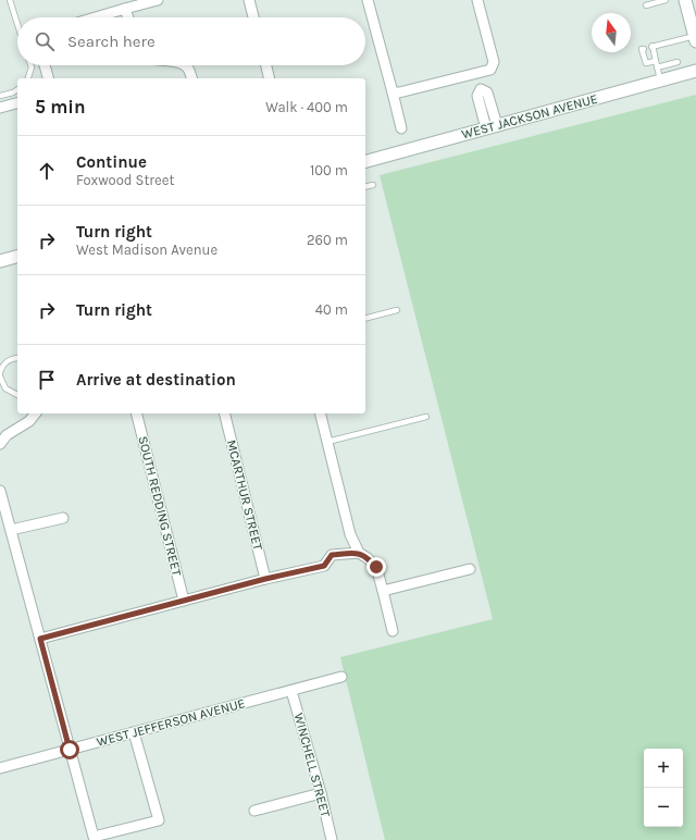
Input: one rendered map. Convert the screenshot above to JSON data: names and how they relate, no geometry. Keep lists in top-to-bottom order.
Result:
{
  "streets": {
    "street": [
      "WEST JACKSON AVENUE",
      "MCARTHUR STREET",
      "SOUTH REDDING STREET",
      "WEST JEFFERSON AVENUE",
      "WINCHELL STREET"
    ]
  },
  "crossings": [
    ["WEST JEFFERSON AVENUE", "WINCHELL STREET"]
  ],
  "north": "top",
  "page": {
    "search": "Search here",
    "heading": ["5 min", "Walk · 400 m"],
    "list": [
      ["Continue", "Foxwood Street", "100 m"],
      ["Turn right", "West Madison Avenue", "260 m"],
      ["Turn right", "40 m"],
      "Arrive at destination"
    ],
    "map_buttons": ["+", "−"]
  }
}
